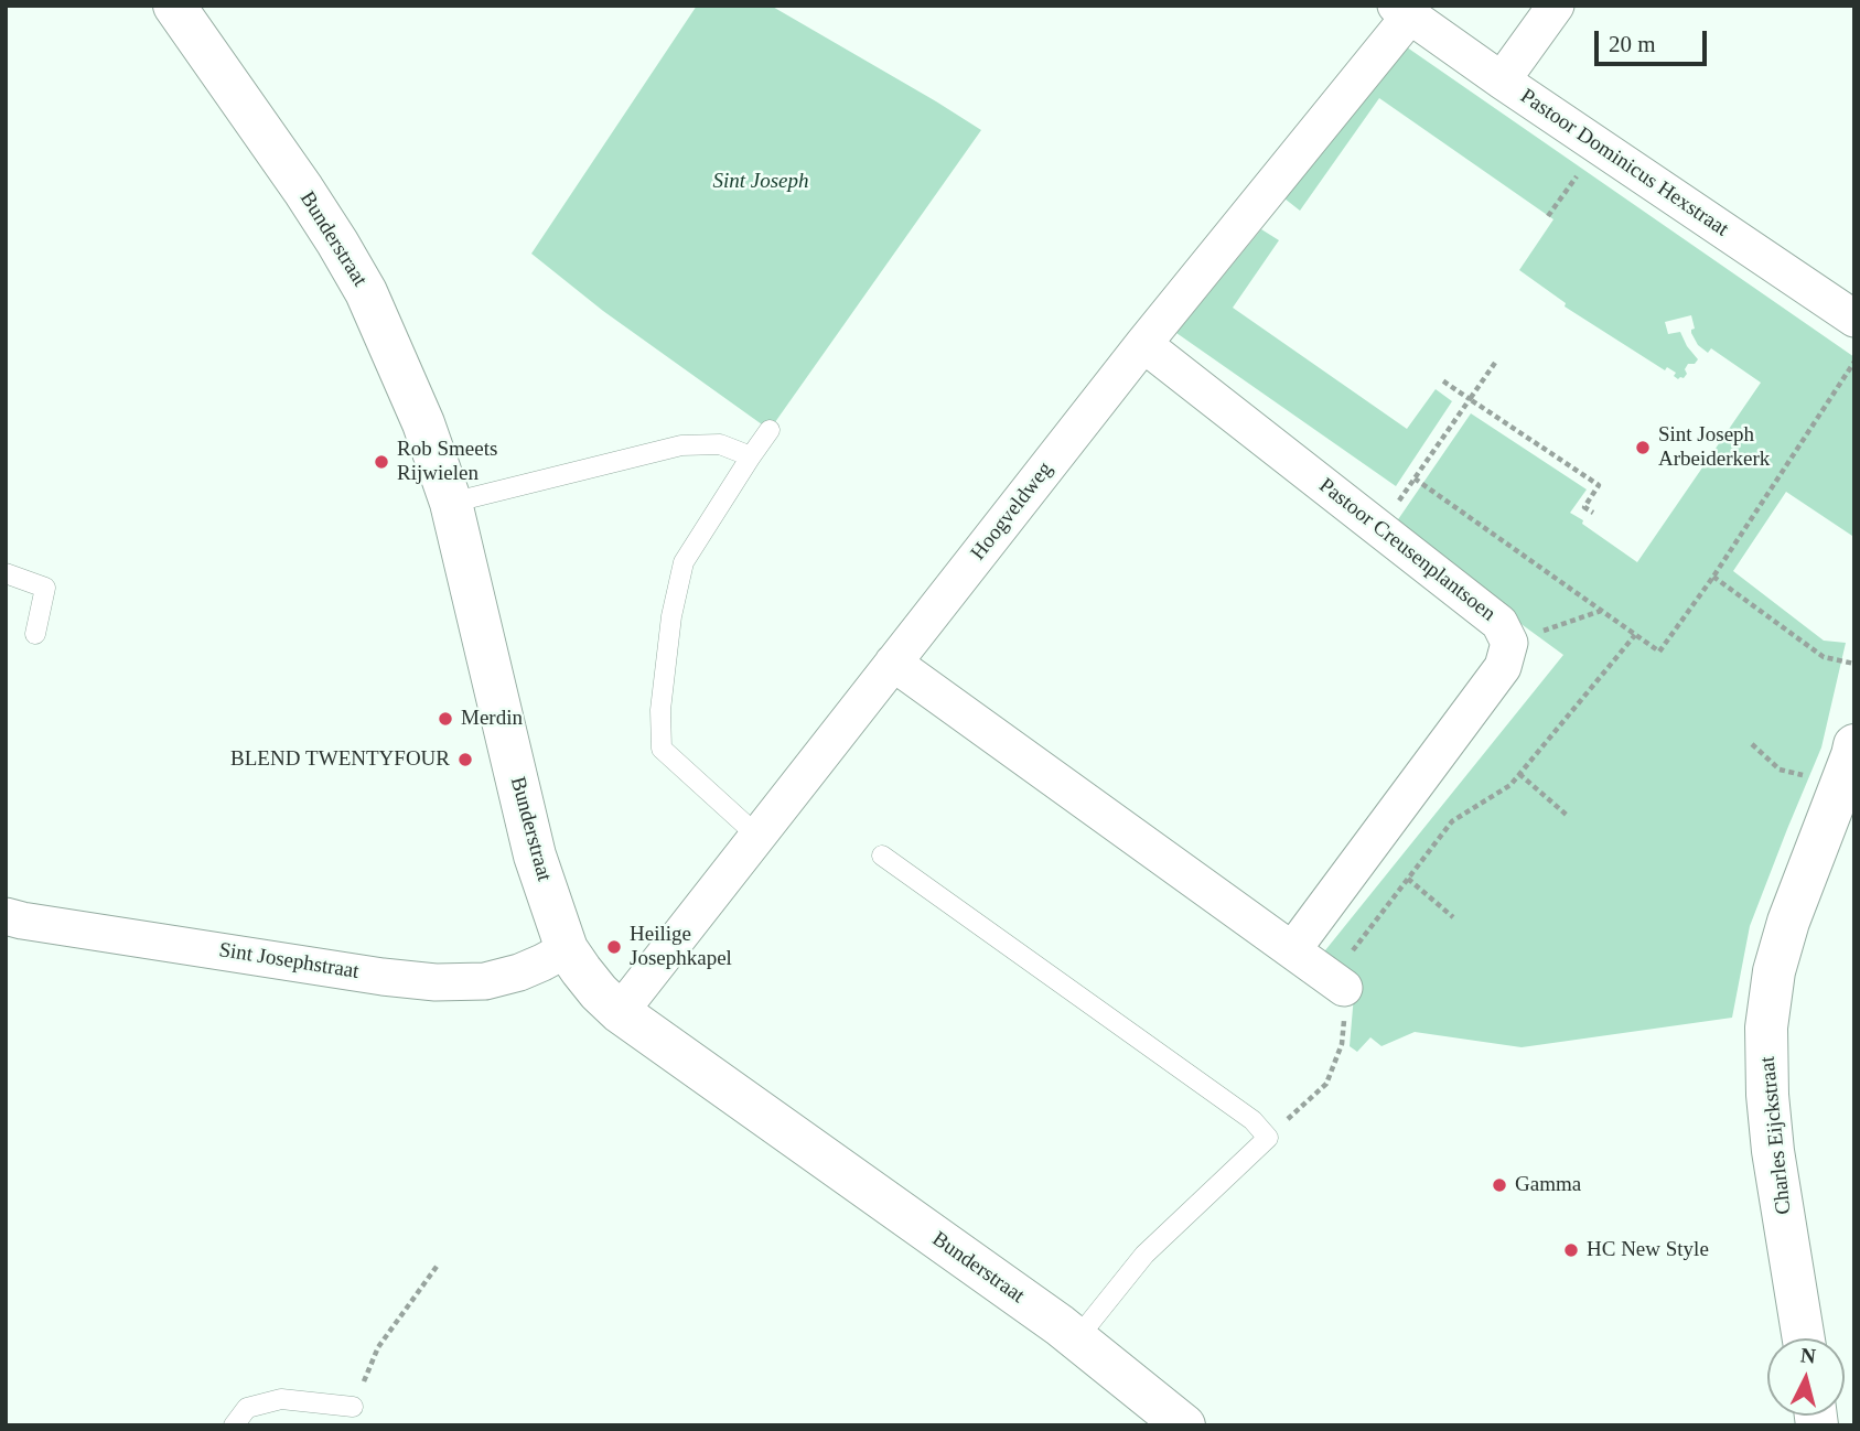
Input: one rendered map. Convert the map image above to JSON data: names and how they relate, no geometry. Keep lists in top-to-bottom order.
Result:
{
  "streets": {
    "street": [
      "Pastoor Dominicus Hexstraat",
      "Bunderstraat",
      "Hoogveldweg",
      "Pastoor Creusenplantsoen",
      "Sint Josephstraat",
      "Charles Eijckstraat"
    ]
  },
  "crossings": [
    ["Pastoor Dominicus Hexstraat", "Hoogveldweg"],
    ["Bunderstraat", "Hoogveldweg"],
    ["Bunderstraat", "Sint Josephstraat"],
    ["Hoogveldweg", "Pastoor Creusenplantsoen"]
  ],
  "parks": ["Sint Joseph"],
  "places": [
    "Sint Joseph Arbeiderkerk",
    "Rob Smeets Rijwielen",
    "Merdin",
    "BLEND TWENTYFOUR",
    "Heilige Josephkapel",
    "Gamma",
    "HC New Style"
  ],
  "scale_bar": "20 m",
  "north": "top"
}
